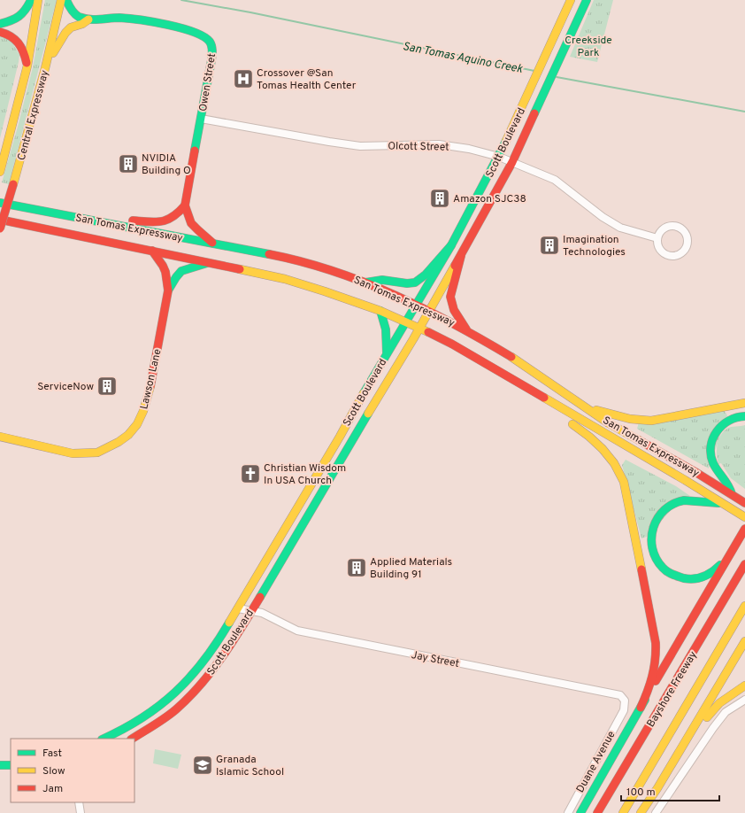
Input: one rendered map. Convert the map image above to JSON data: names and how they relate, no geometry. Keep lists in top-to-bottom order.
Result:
{
  "streets": {
    "main road": [
      "Owen Street",
      "Central Expressway",
      "Scott Boulevard",
      "San Tomas Expressway",
      "Lawson Lane",
      "Bayshore Freeway"
    ],
    "street": ["Olcott Street", "Jay Street", "Duane Avenue"]
  },
  "crossings": [
    ["Owen Street", "Olcott Street"],
    ["Scott Boulevard", "Olcott Street"],
    ["Scott Boulevard", "San Tomas Expressway"],
    ["Scott Boulevard", "Jay Street"],
    ["Jay Street", "Duane Avenue"]
  ],
  "water": ["San Tomas Aquino Creek"],
  "parks": ["Creekside Park"],
  "places": {
    "hospital": ["Crossover @San Tomas Health Center"],
    "building": [
      "NVIDIA Building O",
      "Amazon SJC38",
      "Imagination Technologies",
      "ServiceNow",
      "Applied Materials Building 91"
    ],
    "church": ["Christian Wisdom In USA Church"],
    "school or university": ["Granada Islamic School"]
  },
  "legend": ["Fast", "Slow", "Jam"],
  "scale_bar": "100 m"
}
